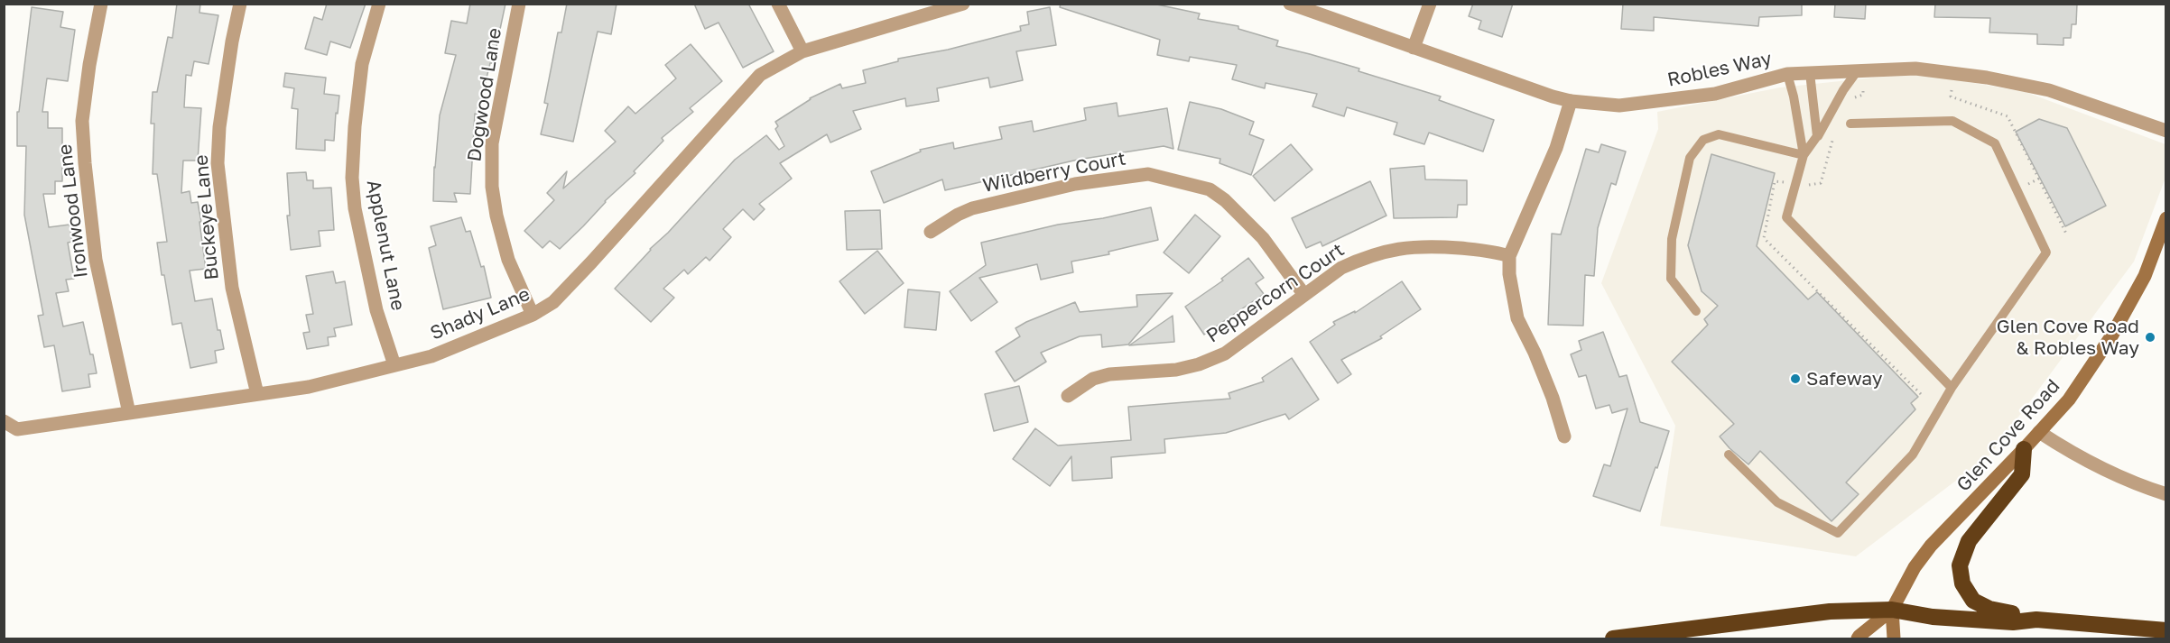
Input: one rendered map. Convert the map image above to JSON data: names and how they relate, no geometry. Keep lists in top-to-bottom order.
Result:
{
  "streets": {
    "main road": ["Glen Cove Road"],
    "street": [
      "Robles Way",
      "Dogwood Lane",
      "Wildberry Court",
      "Ironwood Lane",
      "Buckeye Lane",
      "Applenut Lane",
      "Peppercorn Court",
      "Shady Lane"
    ]
  },
  "crossings": [
    ["Dogwood Lane", "Shady Lane"],
    ["Wildberry Court", "Peppercorn Court"],
    ["Ironwood Lane", "Shady Lane"],
    ["Buckeye Lane", "Shady Lane"],
    ["Applenut Lane", "Shady Lane"]
  ],
  "places": ["Glen Cove Road & Robles Way", "Safeway"]
}
